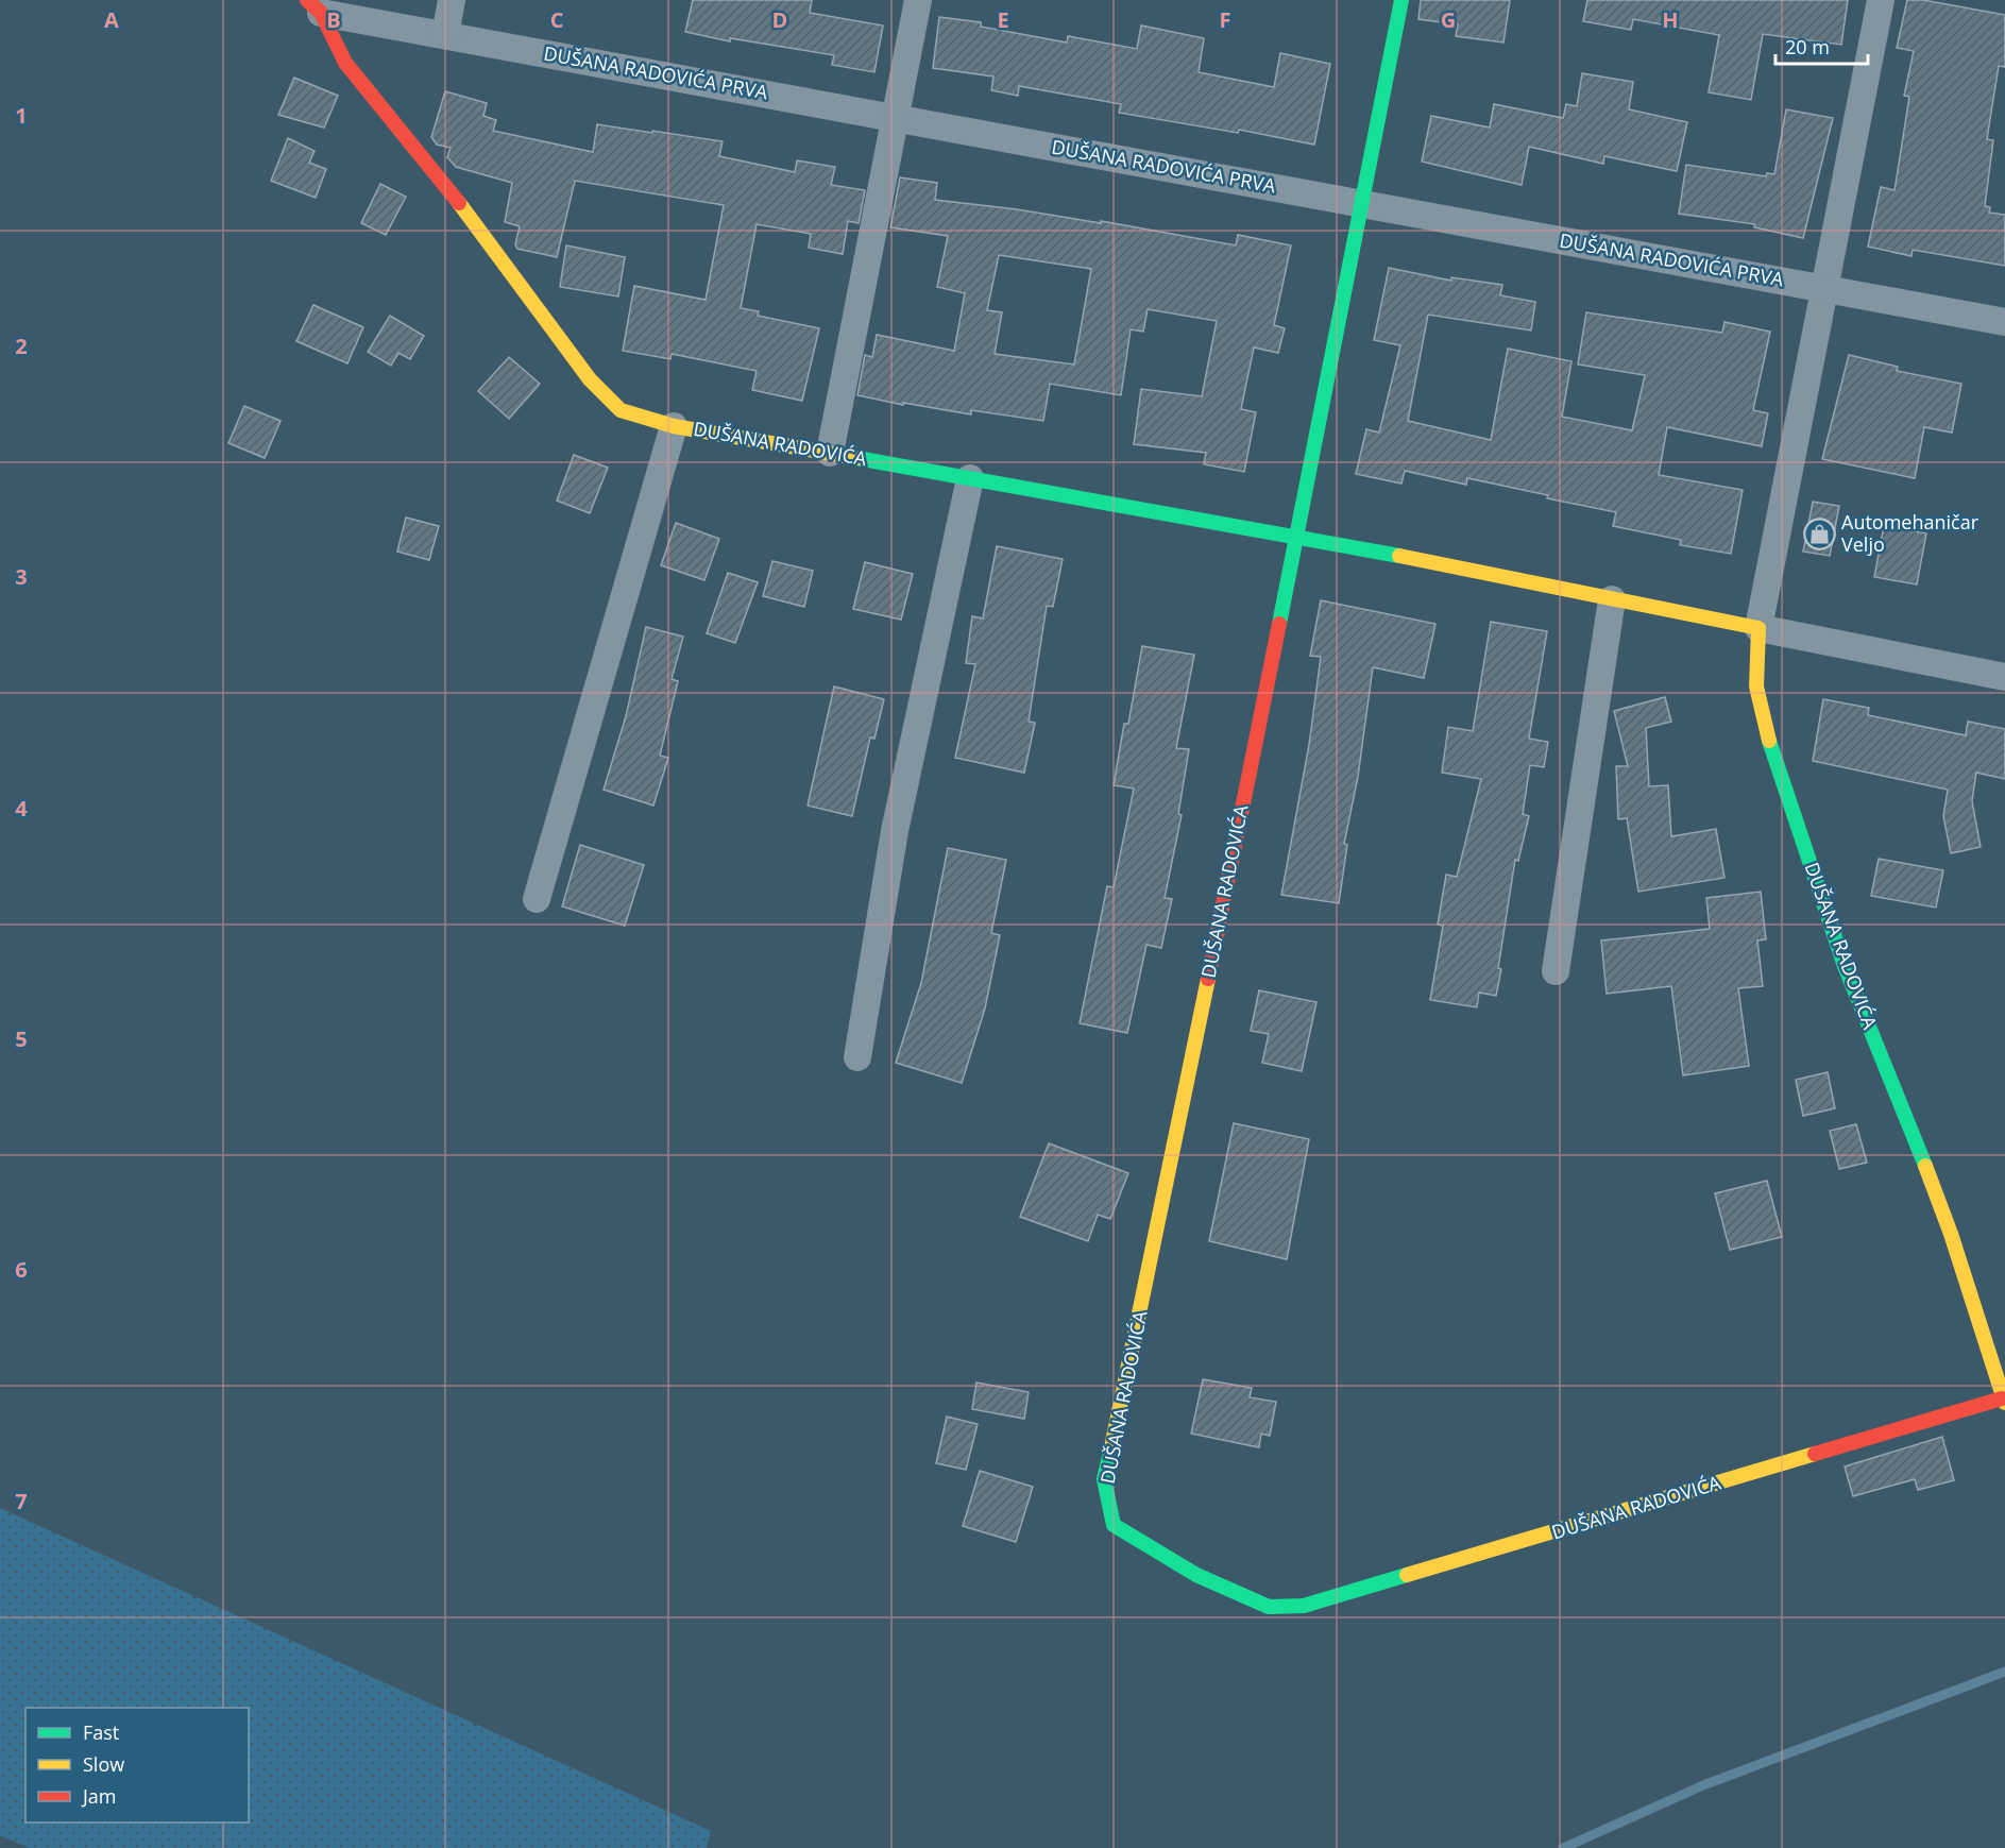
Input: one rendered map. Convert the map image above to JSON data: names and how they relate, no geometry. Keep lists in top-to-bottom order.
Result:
{
  "streets": {
    "street": ["DUŠANA RADOVIĆA PRVA", "DUŠANA RADOVIĆA"]
  },
  "places": {
    "shop": ["Automehaničar Veljo"]
  },
  "legend": ["Fast", "Slow", "Jam"],
  "scale_bar": "20 m",
  "grid": {
    "columns": [
      "A",
      "B",
      "C",
      "D",
      "E",
      "F",
      "G",
      "H"
    ],
    "rows": [
      "1",
      "2",
      "3",
      "4",
      "5",
      "6",
      "7"
    ]
  }
}
